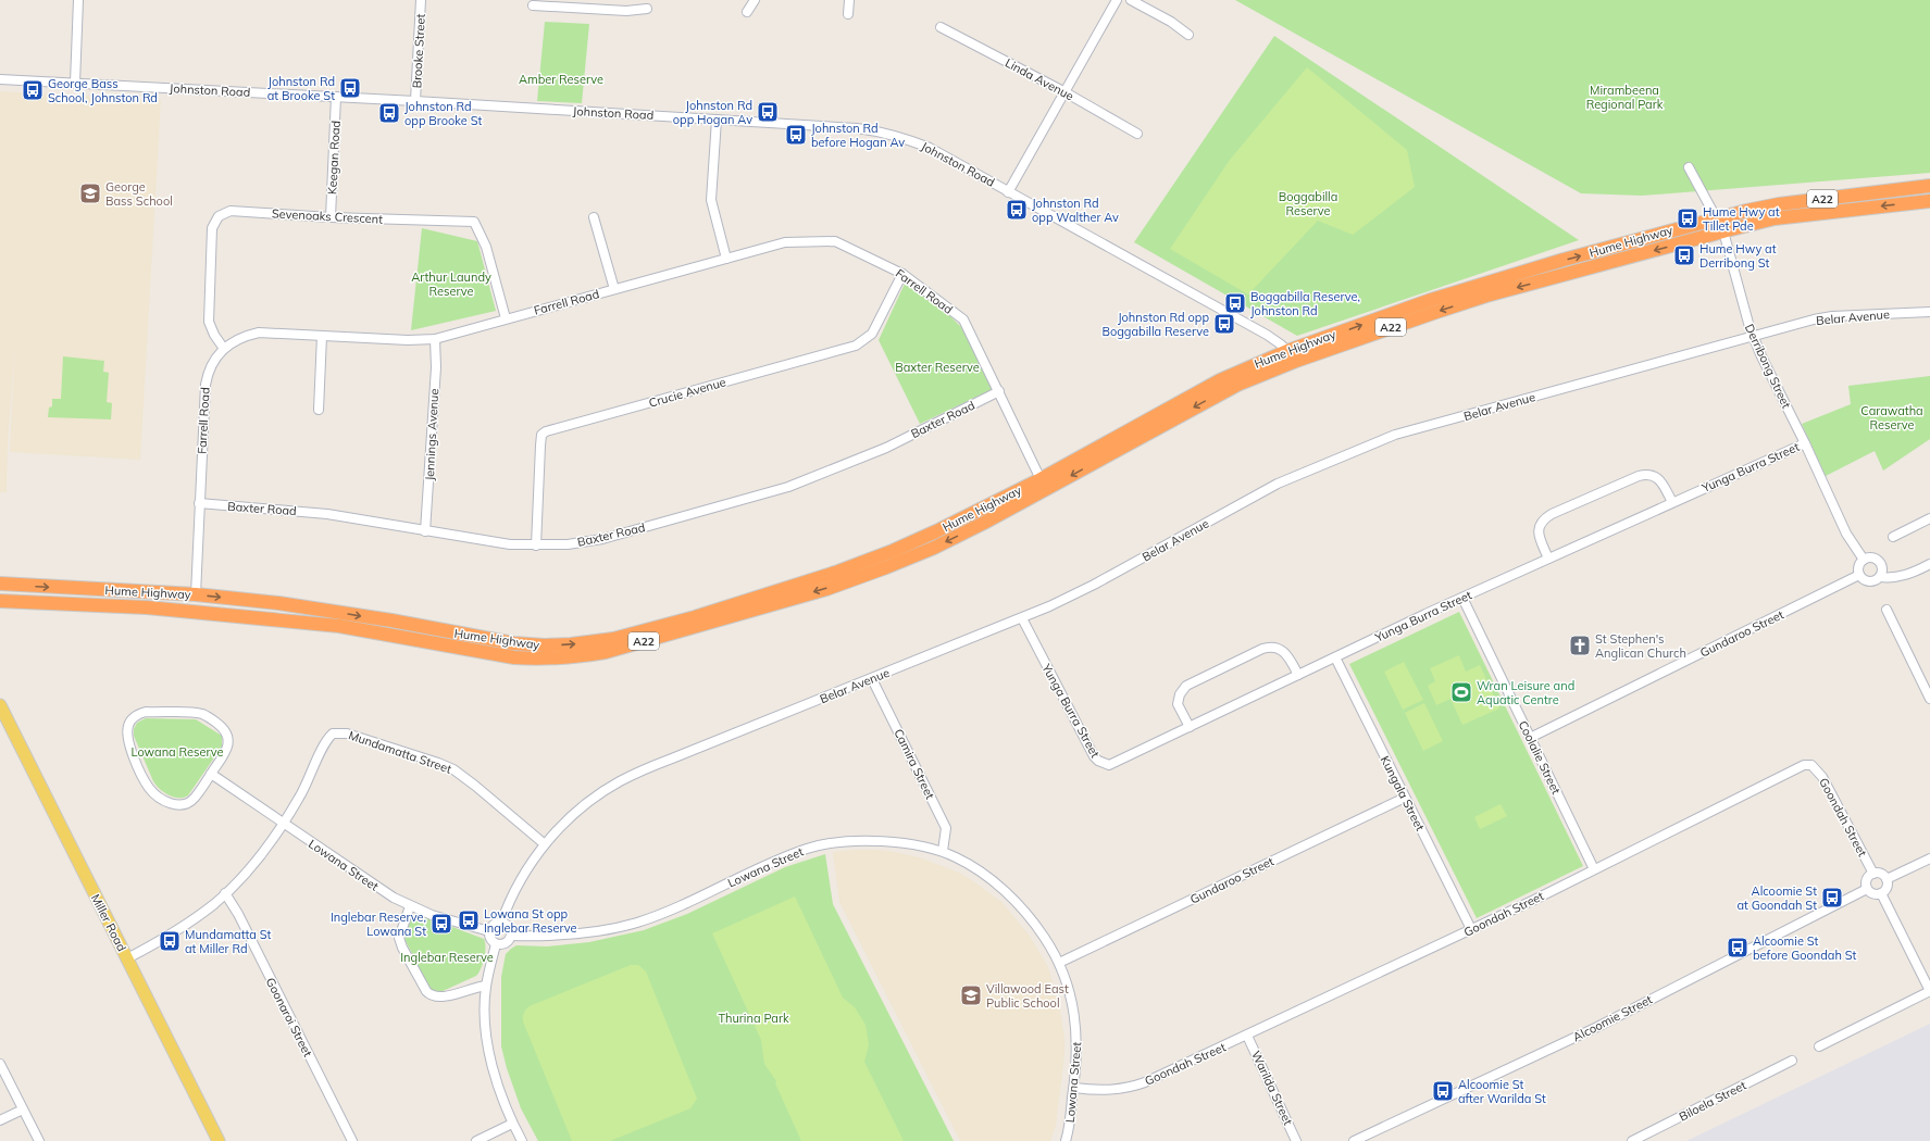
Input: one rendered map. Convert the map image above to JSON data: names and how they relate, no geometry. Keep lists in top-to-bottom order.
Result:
{
  "streets": {
    "highway": ["A22", "Hume Highway"],
    "main road": ["Miller Road"],
    "street": [
      "Brooke Street",
      "Linda Avenue",
      "Johnston Road",
      "Keegan Road",
      "Sevenoaks Crescent",
      "Farrell Road",
      "Belar Avenue",
      "Derribong Street",
      "Crucie Avenue",
      "Baxter Road",
      "Jennings Avenue",
      "Yunga Burra Street",
      "Gundaroo Street",
      "Mundamatta Street",
      "Coolalie Street",
      "Camira Street",
      "Kungala Street",
      "Goondah Street",
      "Lowana Street",
      "Goonaroi Street",
      "Alcoomie Street",
      "Warilda Street",
      "Biloela Street"
    ]
  },
  "crossings": [
    ["Brooke Street", "Johnston Road"],
    ["Johnston Road", "Keegan Road"],
    ["Johnston Road", "Hume Highway"],
    ["Keegan Road", "Sevenoaks Crescent"],
    ["Sevenoaks Crescent", "Farrell Road"],
    ["Hume Highway", "Farrell Road"],
    ["Hume Highway", "Derribong Street"],
    ["Farrell Road", "Crucie Avenue"],
    ["Farrell Road", "Baxter Road"],
    ["Farrell Road", "Jennings Avenue"],
    ["Belar Avenue", "Derribong Street"],
    ["Belar Avenue", "Yunga Burra Street"],
    ["Belar Avenue", "Mundamatta Street"],
    ["Belar Avenue", "Camira Street"],
    ["Belar Avenue", "Lowana Street"],
    ["Derribong Street", "Yunga Burra Street"],
    ["Derribong Street", "Gundaroo Street"],
    ["Crucie Avenue", "Baxter Road"],
    ["Baxter Road", "Jennings Avenue"],
    ["Yunga Burra Street", "Coolalie Street"],
    ["Yunga Burra Street", "Kungala Street"],
    ["Gundaroo Street", "Coolalie Street"],
    ["Gundaroo Street", "Kungala Street"],
    ["Gundaroo Street", "Lowana Street"],
    ["Mundamatta Street", "Lowana Street"],
    ["Mundamatta Street", "Miller Road"],
    ["Mundamatta Street", "Goonaroi Street"],
    ["Coolalie Street", "Goondah Street"],
    ["Camira Street", "Lowana Street"],
    ["Kungala Street", "Goondah Street"],
    ["Goondah Street", "Lowana Street"],
    ["Goondah Street", "Alcoomie Street"],
    ["Goondah Street", "Warilda Street"]
  ],
  "parks": [
    "Amber Reserve",
    "Mirambeena Regional Park",
    "Boggabilla Reserve",
    "Arthur Laundy Reserve",
    "Baxter Reserve",
    "Carawatha Reserve",
    "Lowana Reserve",
    "Inglebar Reserve",
    "Thurina Park"
  ],
  "places": {
    "bus stop": [
      "Johnston Rd at Brooke St",
      "George Bass School, Johnston Rd",
      "Johnston Rd opp Hogan Av",
      "Johnston Rd opp Brooke St",
      "Johnston Rd before Hogan Av",
      "Johnston Rd opp Walther Av",
      "Hume Hwy at Tillet Pde",
      "Hume Hwy at Derribong St",
      "Boggabilla Reserve, Johnston Rd",
      "Johnston Rd opp Boggabilla Reserve",
      "Alcoomie St at Goondah St",
      "Lowana St opp Inglebar Reserve",
      "Inglebar Reserve, Lowana St",
      "Mundamatta St at Miller Rd",
      "Alcoomie St before Goondah St",
      "Alcoomie St after Warilda St"
    ],
    "school or university": ["George Bass School", "Villawood East Public School"],
    "church": ["St Stephen's Anglican Church"],
    "sports": ["Wran Leisure and Aquatic Centre"]
  }
}
